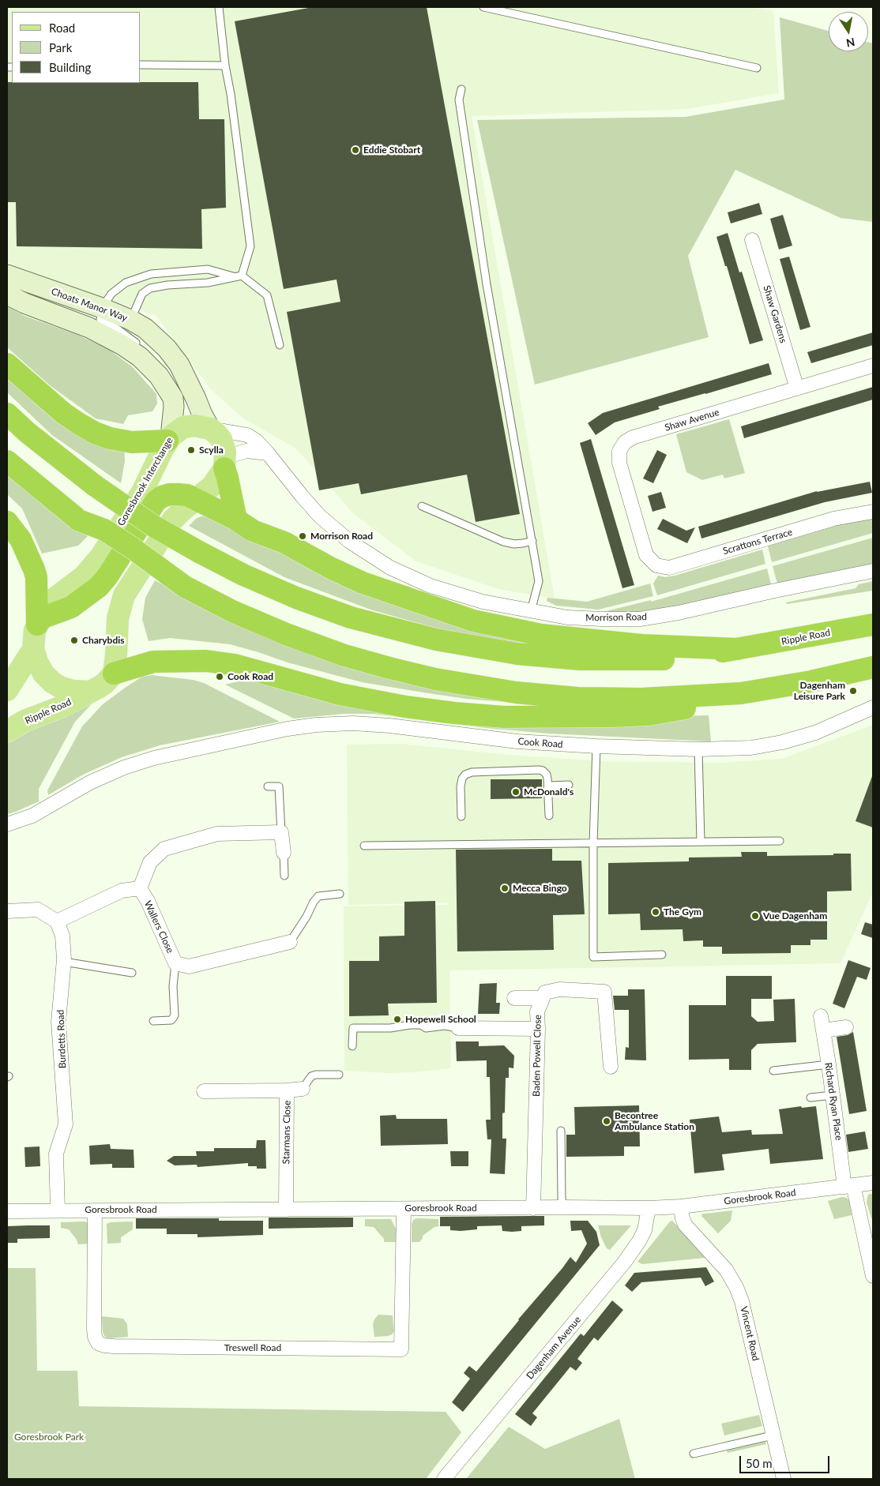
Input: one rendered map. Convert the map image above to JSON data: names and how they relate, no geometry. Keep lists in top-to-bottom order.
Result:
{
  "streets": {
    "highway": ["Ripple Road"],
    "main road": ["Goresbrook Interchange"],
    "street": [
      "Choats Manor Way",
      "Shaw Gardens",
      "Shaw Avenue",
      "Scrattons Terrace",
      "Morrison Road",
      "Cook Road",
      "Wallers Close",
      "Burdetts Road",
      "Baden Powell Close",
      "Richard Ryan Place",
      "Starmans Close",
      "Goresbrook Road",
      "Vincent Road",
      "Treswell Road",
      "Dagenham Avenue"
    ]
  },
  "crossings": [
    ["Choats Manor Way", "Goresbrook Interchange"],
    ["Choats Manor Way", "Morrison Road"],
    ["Shaw Gardens", "Shaw Avenue"],
    ["Shaw Avenue", "Scrattons Terrace"],
    ["Goresbrook Interchange", "Morrison Road"],
    ["Goresbrook Interchange", "Ripple Road"],
    ["Burdetts Road", "Goresbrook Road"],
    ["Baden Powell Close", "Goresbrook Road"],
    ["Richard Ryan Place", "Goresbrook Road"],
    ["Starmans Close", "Goresbrook Road"],
    ["Goresbrook Road", "Vincent Road"],
    ["Goresbrook Road", "Treswell Road"],
    ["Goresbrook Road", "Dagenham Avenue"]
  ],
  "parks": ["Goresbrook Park"],
  "places": [
    "Eddie Stobart",
    "Scylla",
    "Morrison Road",
    "Charybdis",
    "Cook Road",
    "Dagenham Leisure Park",
    "McDonald's",
    "Mecca Bingo",
    "The Gym",
    "Vue Dagenham",
    "Hopewell School",
    "Becontree Ambulance Station"
  ],
  "legend": ["Road", "Park", "Building"],
  "scale_bar": "50 m",
  "north": "bottom"
}
